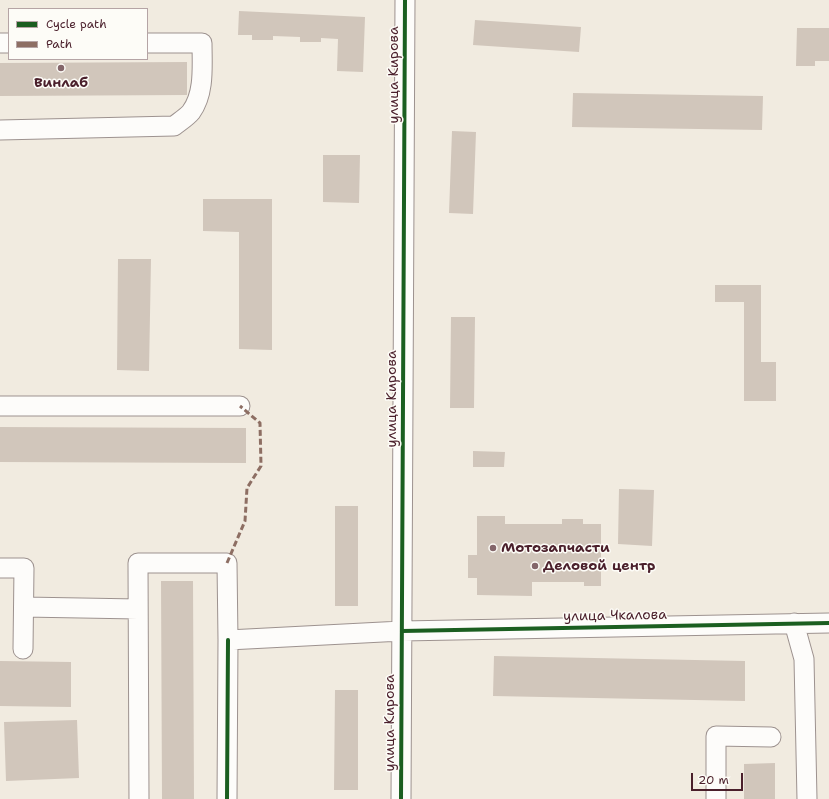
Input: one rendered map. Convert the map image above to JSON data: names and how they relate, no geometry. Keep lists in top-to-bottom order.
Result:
{
  "streets": {
    "street": ["улица Кирова", "улица Чкалова"]
  },
  "crossings": [
    ["улица Кирова", "улица Чкалова"]
  ],
  "places": ["Винлаб", "Мотозапчасти", "Деловой центр"],
  "legend": ["Cycle path", "Path"],
  "scale_bar": "20 m"
}
